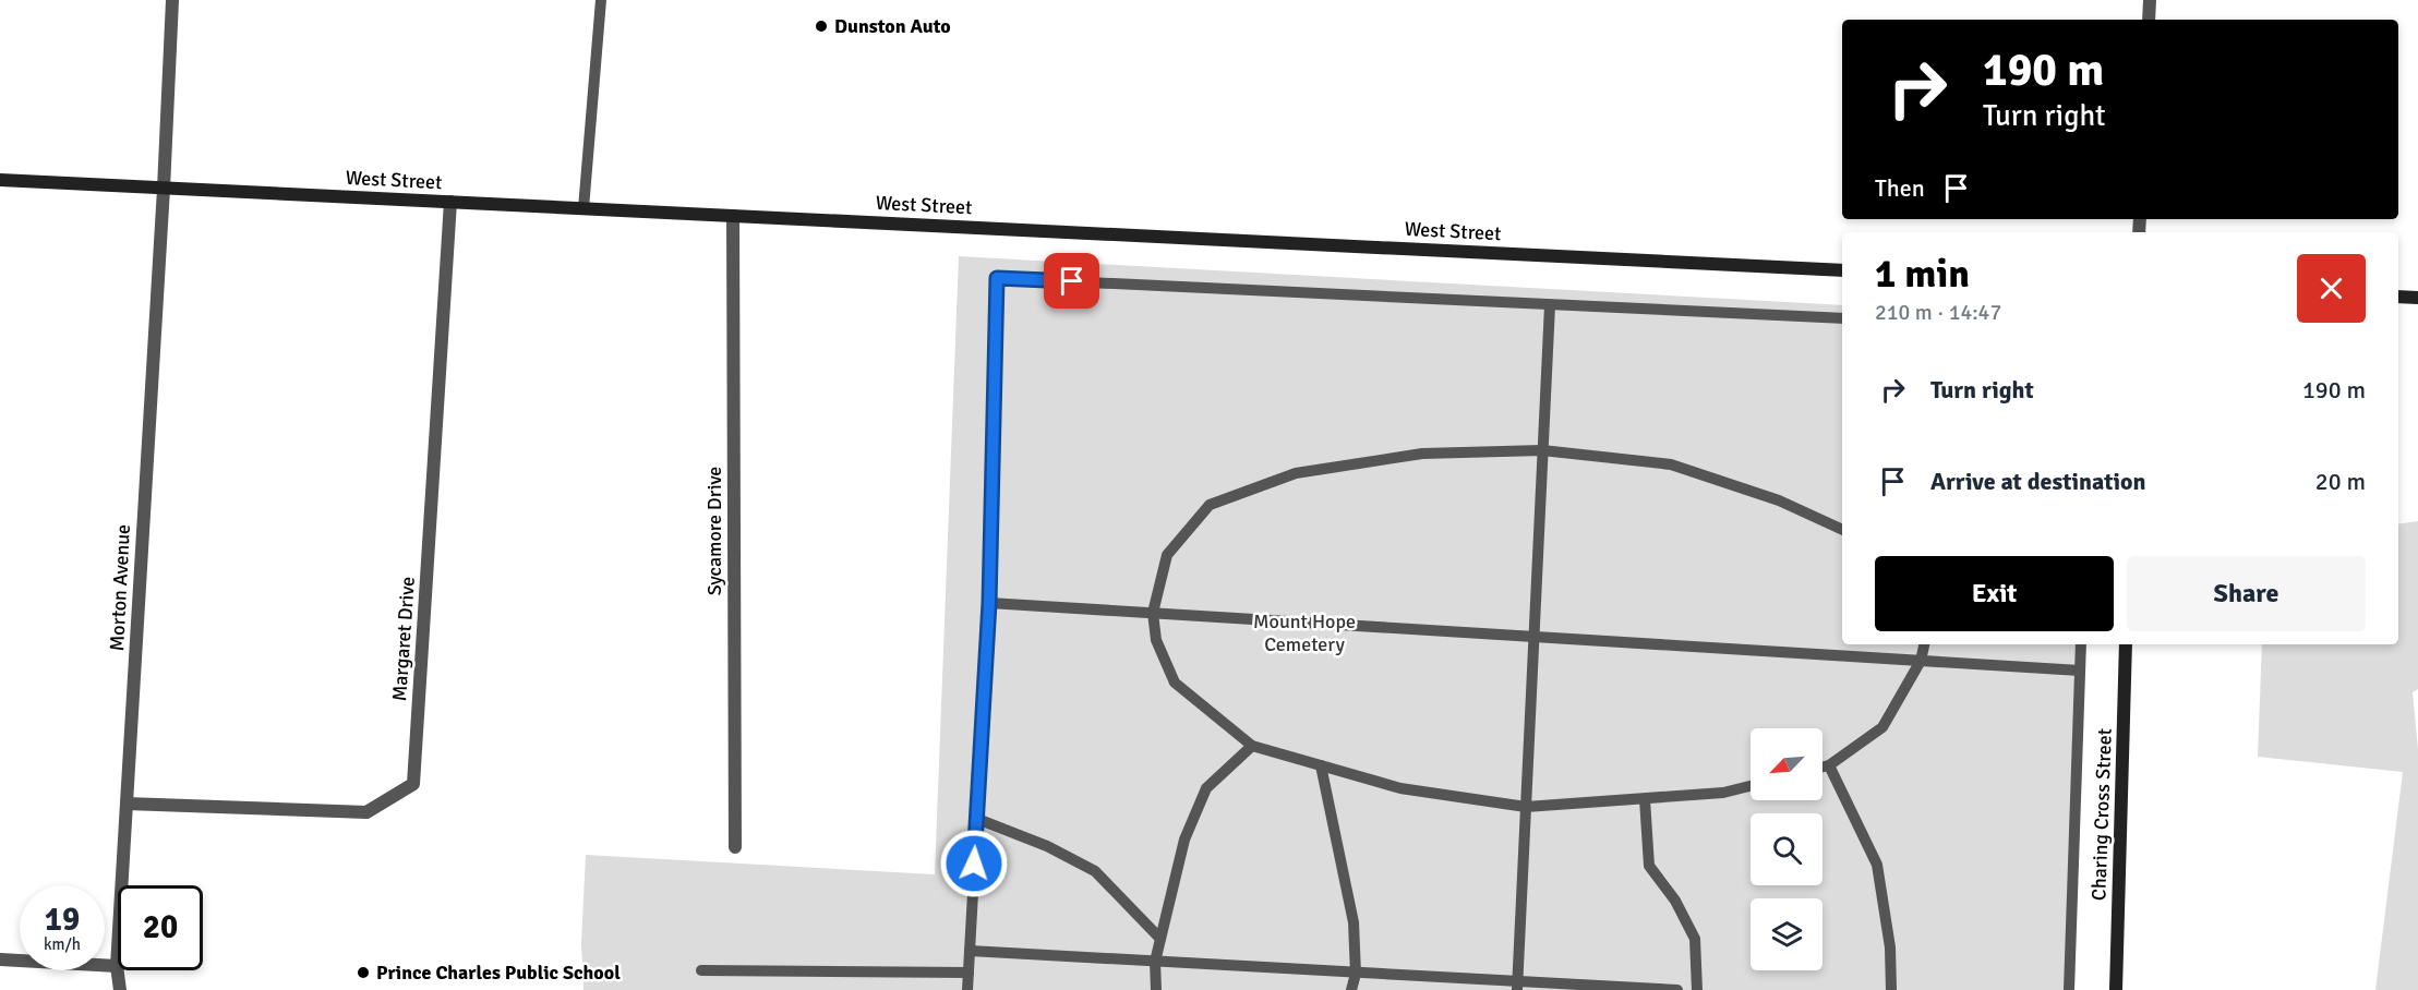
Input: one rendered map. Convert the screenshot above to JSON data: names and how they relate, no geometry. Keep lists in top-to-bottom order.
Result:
{
  "streets": {
    "main road": ["West Street", "Charing Cross Street"],
    "street": ["Sycamore Drive", "Morton Avenue", "Margaret Drive"]
  },
  "crossings": [
    ["West Street", "Sycamore Drive"],
    ["West Street", "Morton Avenue"],
    ["West Street", "Margaret Drive"],
    ["Morton Avenue", "Margaret Drive"]
  ],
  "parks": ["Mount Hope Cemetery"],
  "places": ["Dunston Auto", "Prince Charles Public School"],
  "north": "bottom left",
  "page": {
    "turn": ["190 m", "Turn right"],
    "then": "Then",
    "heading": ["1 min", "210 m · 14:47"],
    "list": [
      {
        "name": "Turn right",
        "value": "190 m"
      },
      {
        "name": "Arrive at destination",
        "value": "20 m"
      }
    ],
    "buttons": ["Exit", "Share"],
    "speed": "19 km/h",
    "limit": "20"
  }
}
